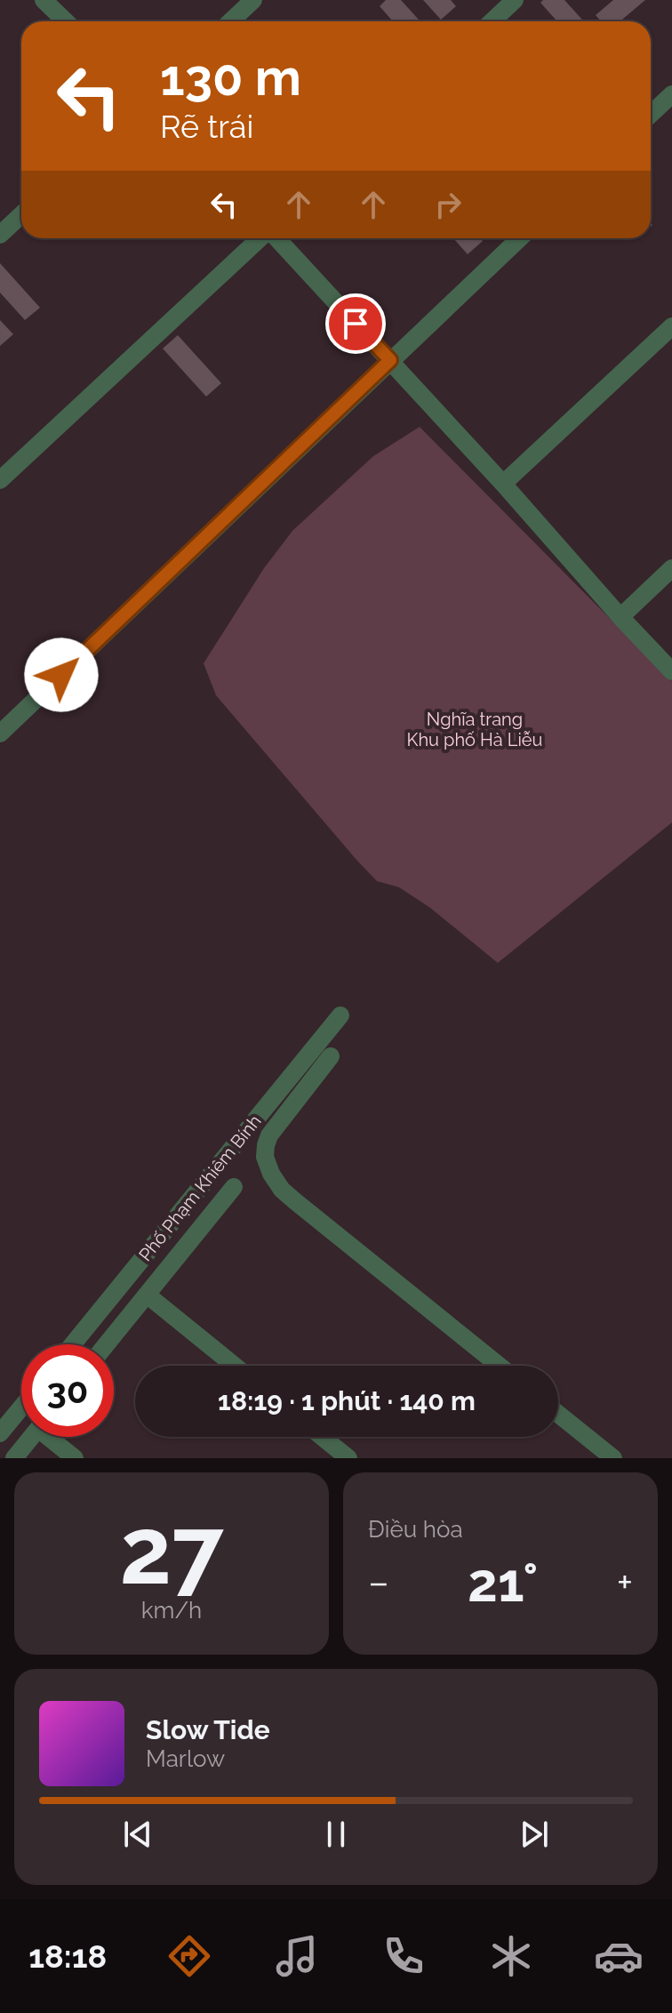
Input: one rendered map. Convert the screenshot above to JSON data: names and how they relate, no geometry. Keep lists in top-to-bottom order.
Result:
{
  "streets": {
    "street": ["Phố Phạm Khiêm Bính"]
  },
  "parks": ["Nghĩa trang Khu phố Hà Liễu"],
  "page": {
    "turn": ["130 m", "Rẽ trái"],
    "limit": "30",
    "trip": "18:19 · 1 phút · 140 m",
    "tile": [
      ["27", "km/h"],
      "Điều hòa"
    ],
    "heat": ["−", "21°", "+"],
    "song": ["Slow Tide", "Marlow"],
    "tabs": "18:18"
  }
}
